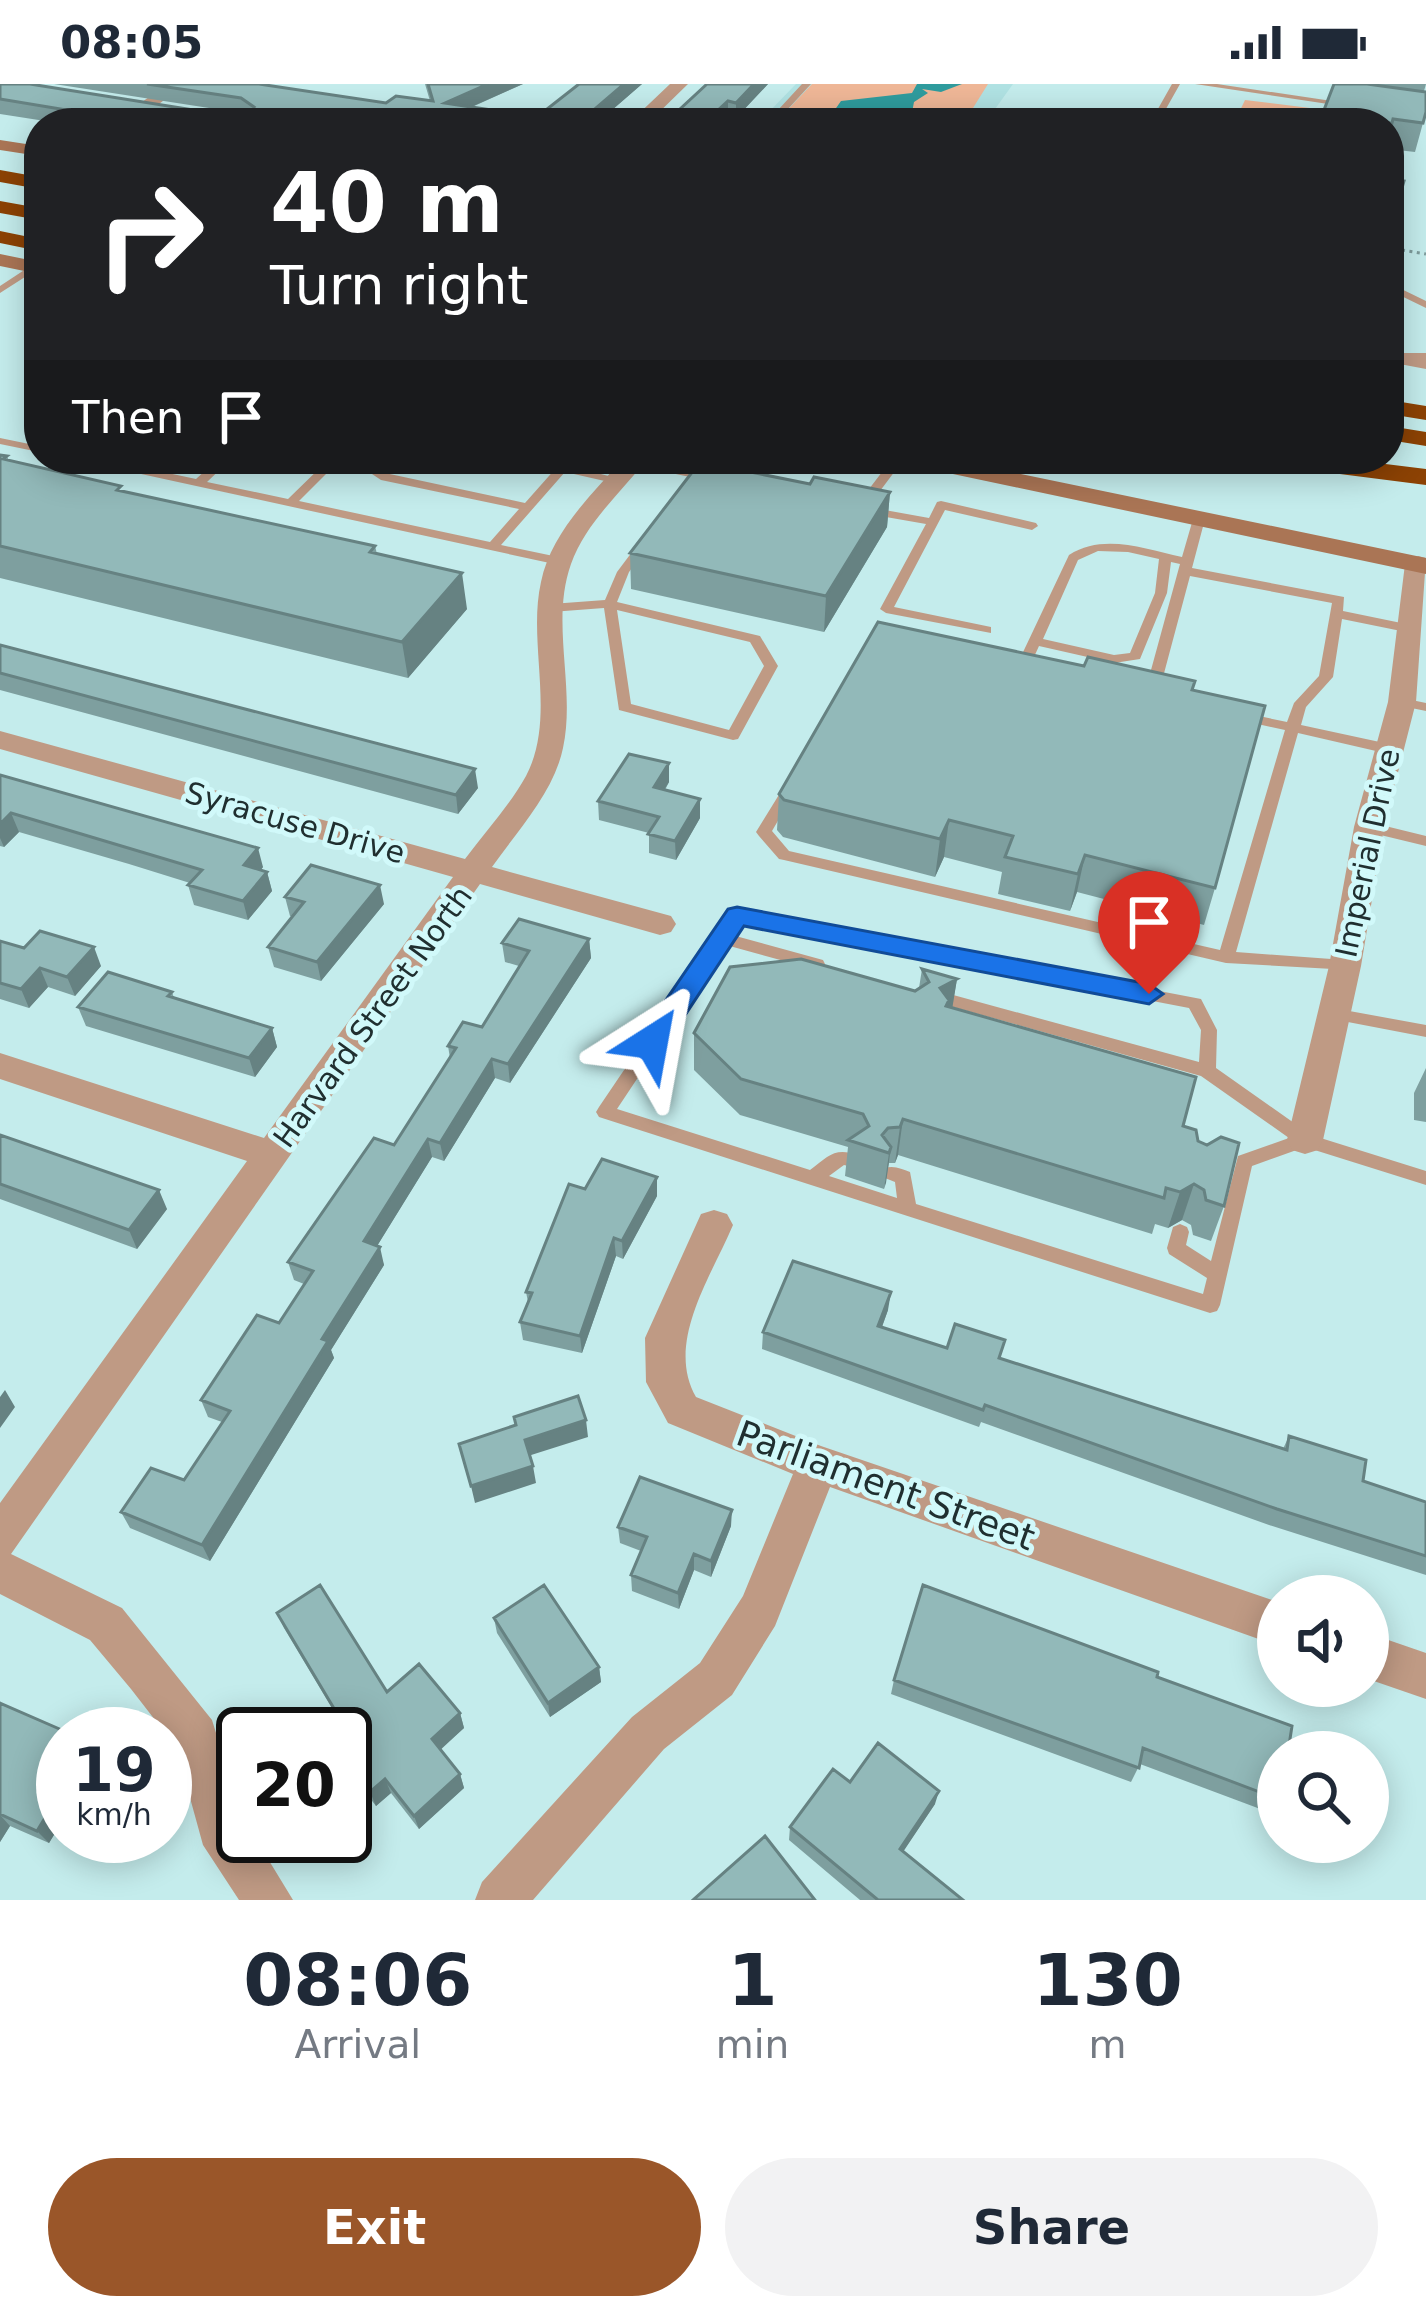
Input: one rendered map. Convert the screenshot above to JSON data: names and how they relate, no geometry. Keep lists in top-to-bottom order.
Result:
{
  "streets": {
    "street": [
      "Syracuse Drive",
      "Imperial Drive",
      "Harvard Street North",
      "Parliament Street"
    ]
  },
  "crossings": [
    ["Syracuse Drive", "Harvard Street North"]
  ],
  "page": {
    "status": "08:05",
    "turn": ["40 m", "Turn right"],
    "then": "Then",
    "speed": "19 km/h",
    "limit": "20",
    "eta": [
      "08:06",
      "Arrival",
      "1",
      "min",
      "130",
      "m"
    ],
    "buttons": ["Exit", "Share"]
  }
}
